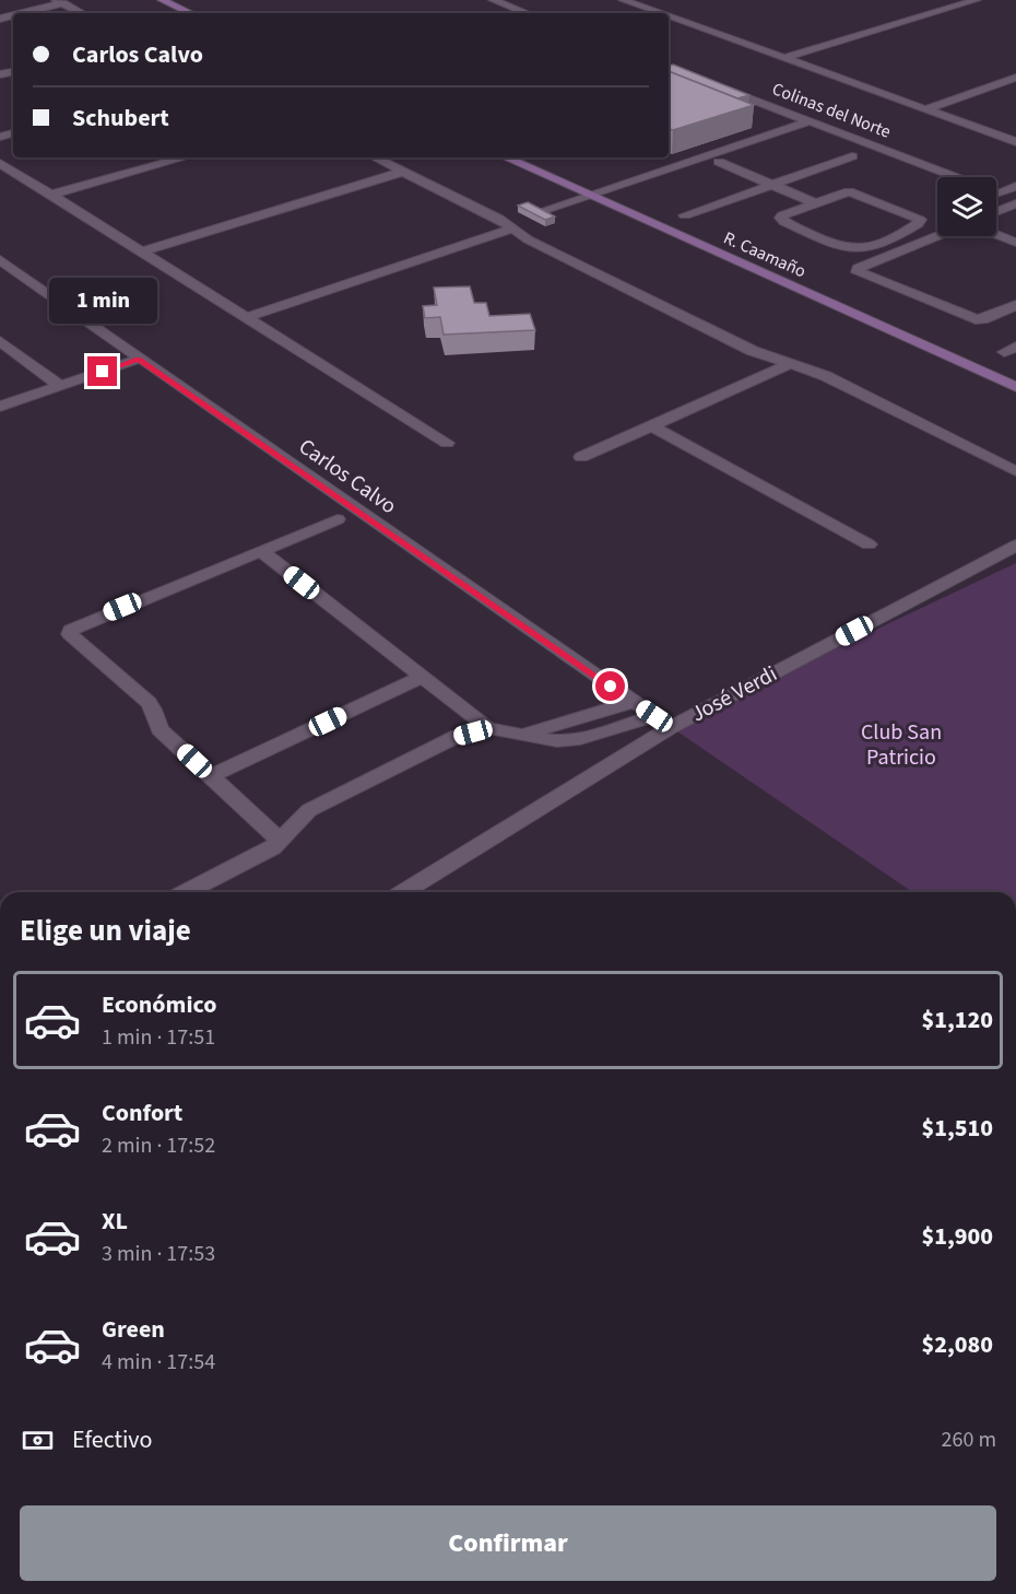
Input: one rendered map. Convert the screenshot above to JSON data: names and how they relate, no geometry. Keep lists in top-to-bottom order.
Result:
{
  "streets": {
    "street": [
      "Colinas del Norte",
      "R. Caamaño",
      "Carlos Calvo",
      "José Verdi"
    ]
  },
  "crossings": [
    ["Carlos Calvo", "José Verdi"]
  ],
  "parks": ["Club San Patricio"],
  "page": {
    "banner": ["Carlos Calvo", "Schubert"],
    "bubble": "1 min",
    "heading": "Elige un viaje",
    "list": [
      {
        "name": "Económico",
        "note": "1 min · 17:51",
        "value": "$1,120"
      },
      {
        "name": "Confort",
        "note": "2 min · 17:52",
        "value": "$1,510"
      },
      {
        "name": "XL",
        "note": "3 min · 17:53",
        "value": "$1,900"
      },
      {
        "name": "Green",
        "note": "4 min · 17:54",
        "value": "$2,080"
      }
    ],
    "pay": ["Efectivo", "260 m"],
    "buttons": "Confirmar"
  }
}
